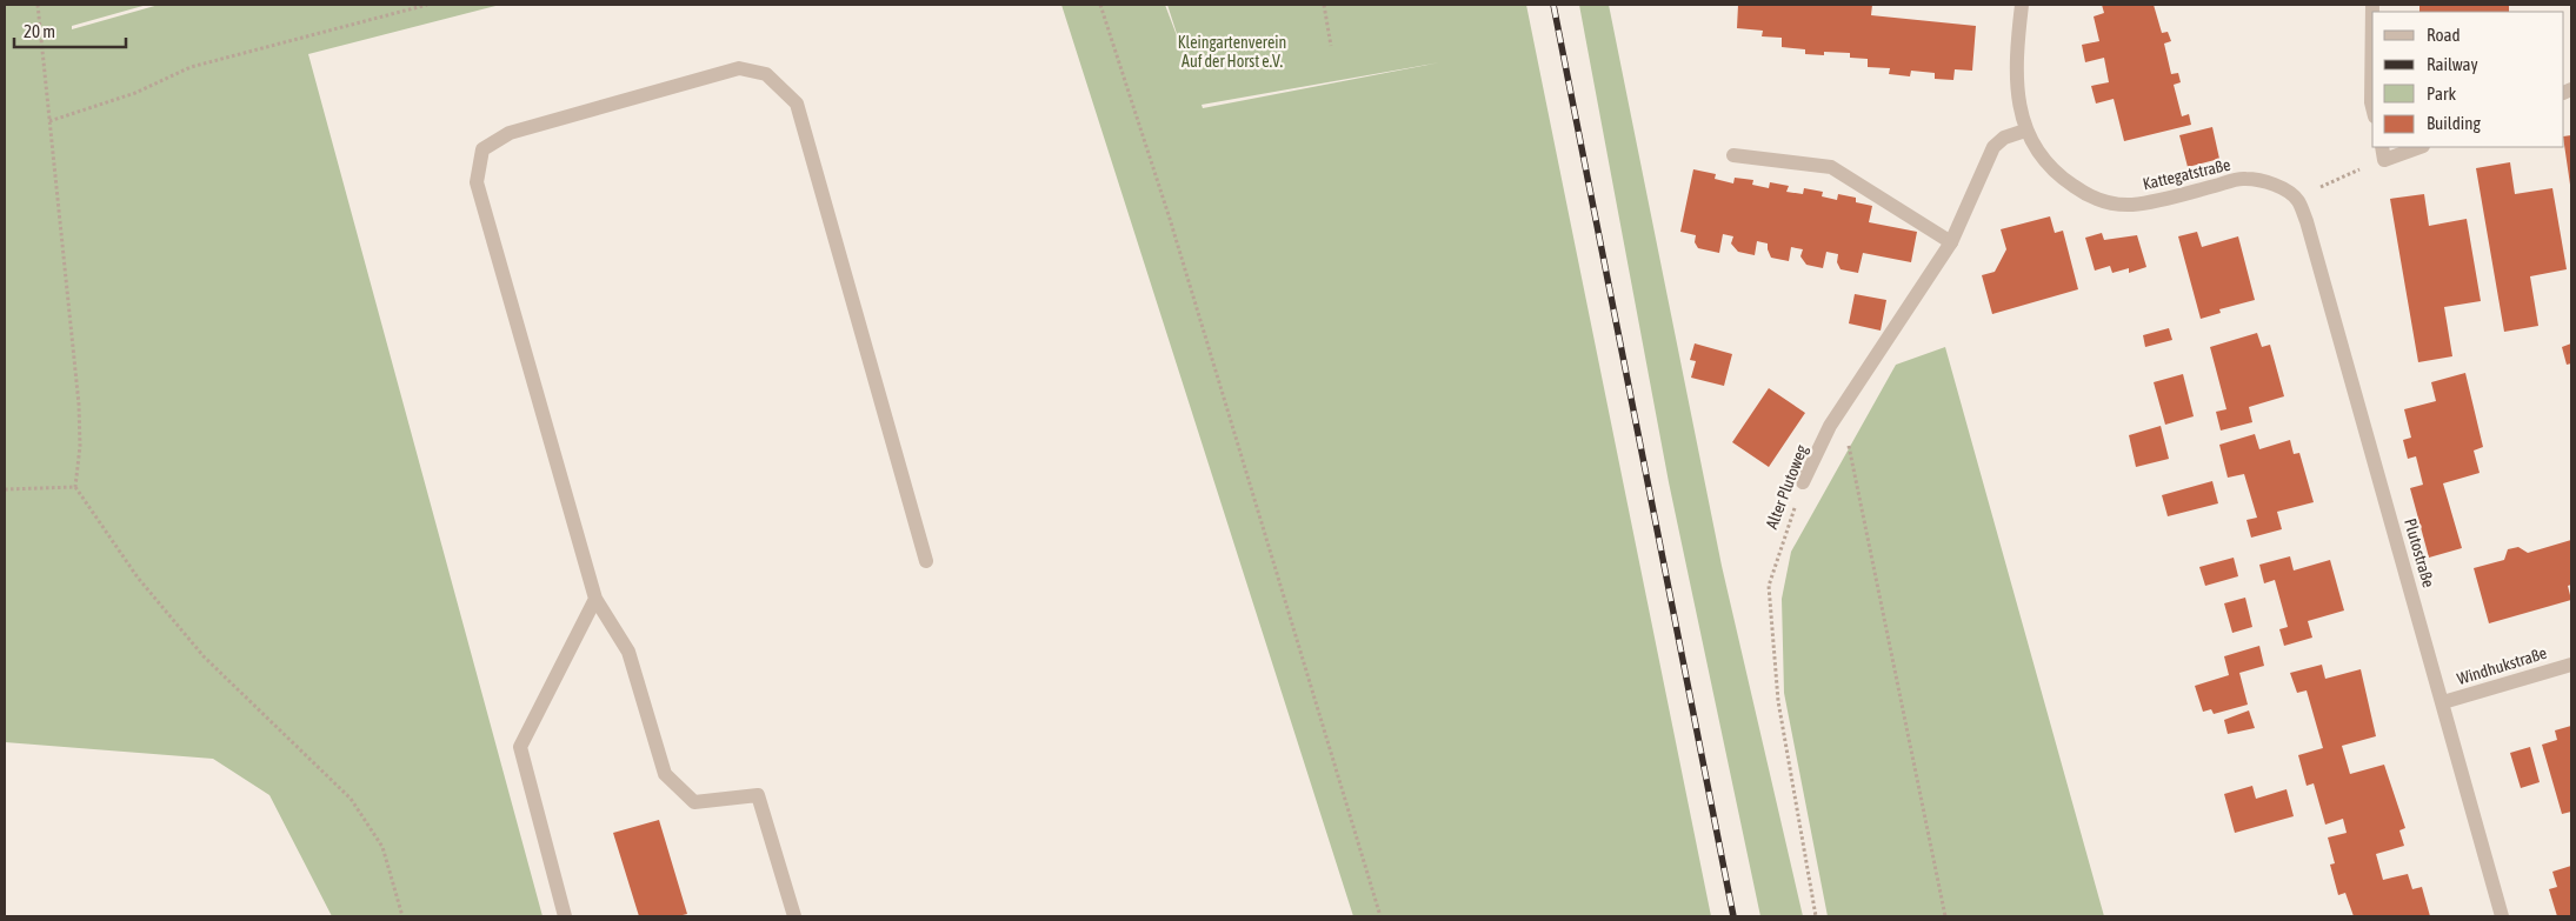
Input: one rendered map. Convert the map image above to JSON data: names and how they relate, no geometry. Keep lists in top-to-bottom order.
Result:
{
  "streets": {
    "street": [
      "Kattegatstraße",
      "Alter Plutoweg",
      "Plutostraße",
      "Windhukstraße"
    ]
  },
  "crossings": [
    ["Kattegatstraße", "Alter Plutoweg"],
    ["Kattegatstraße", "Plutostraße"],
    ["Plutostraße", "Windhukstraße"]
  ],
  "parks": ["Kleingartenverein Auf der Horst e.V."],
  "legend": [
    "Road",
    "Railway",
    "Park",
    "Building"
  ],
  "scale_bar": "20 m"
}
